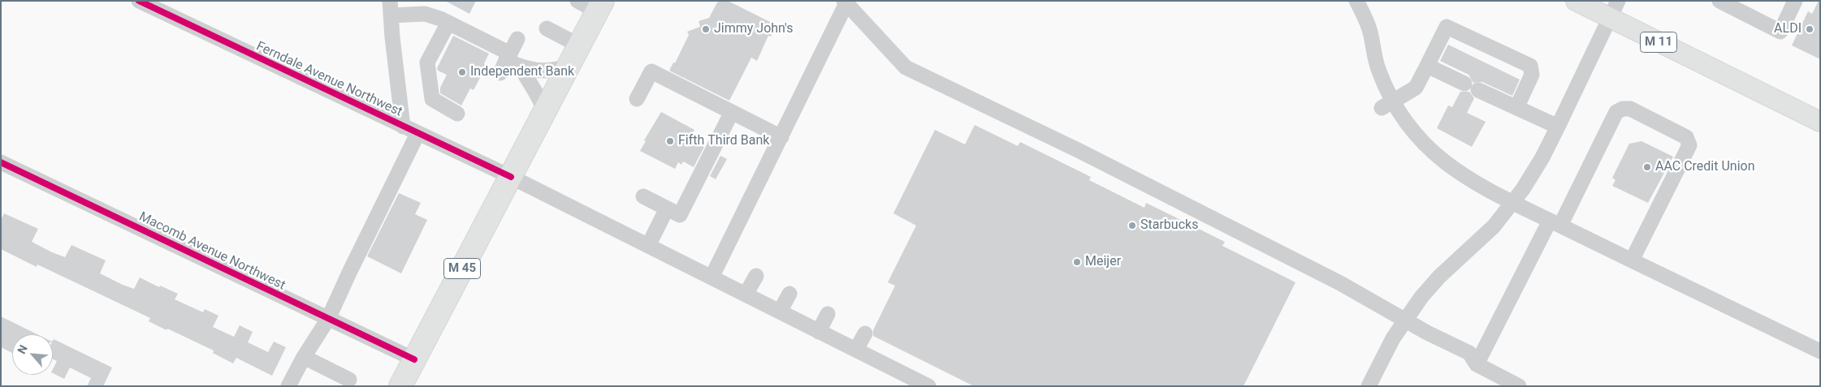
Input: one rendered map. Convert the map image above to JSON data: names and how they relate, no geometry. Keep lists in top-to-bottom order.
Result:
{
  "streets": {
    "highway": ["M 45"],
    "main road": ["M 11"],
    "street": ["Ferndale Avenue Northwest", "Macomb Avenue Northwest"]
  },
  "crossings": [
    ["Ferndale Avenue Northwest", "M 45"],
    ["Macomb Avenue Northwest", "M 45"]
  ],
  "places": [
    "Jimmy John's",
    "ALDI",
    "Independent Bank",
    "Fifth Third Bank",
    "AAC Credit Union",
    "Starbucks",
    "Meijer"
  ],
  "north": "top left"
}
